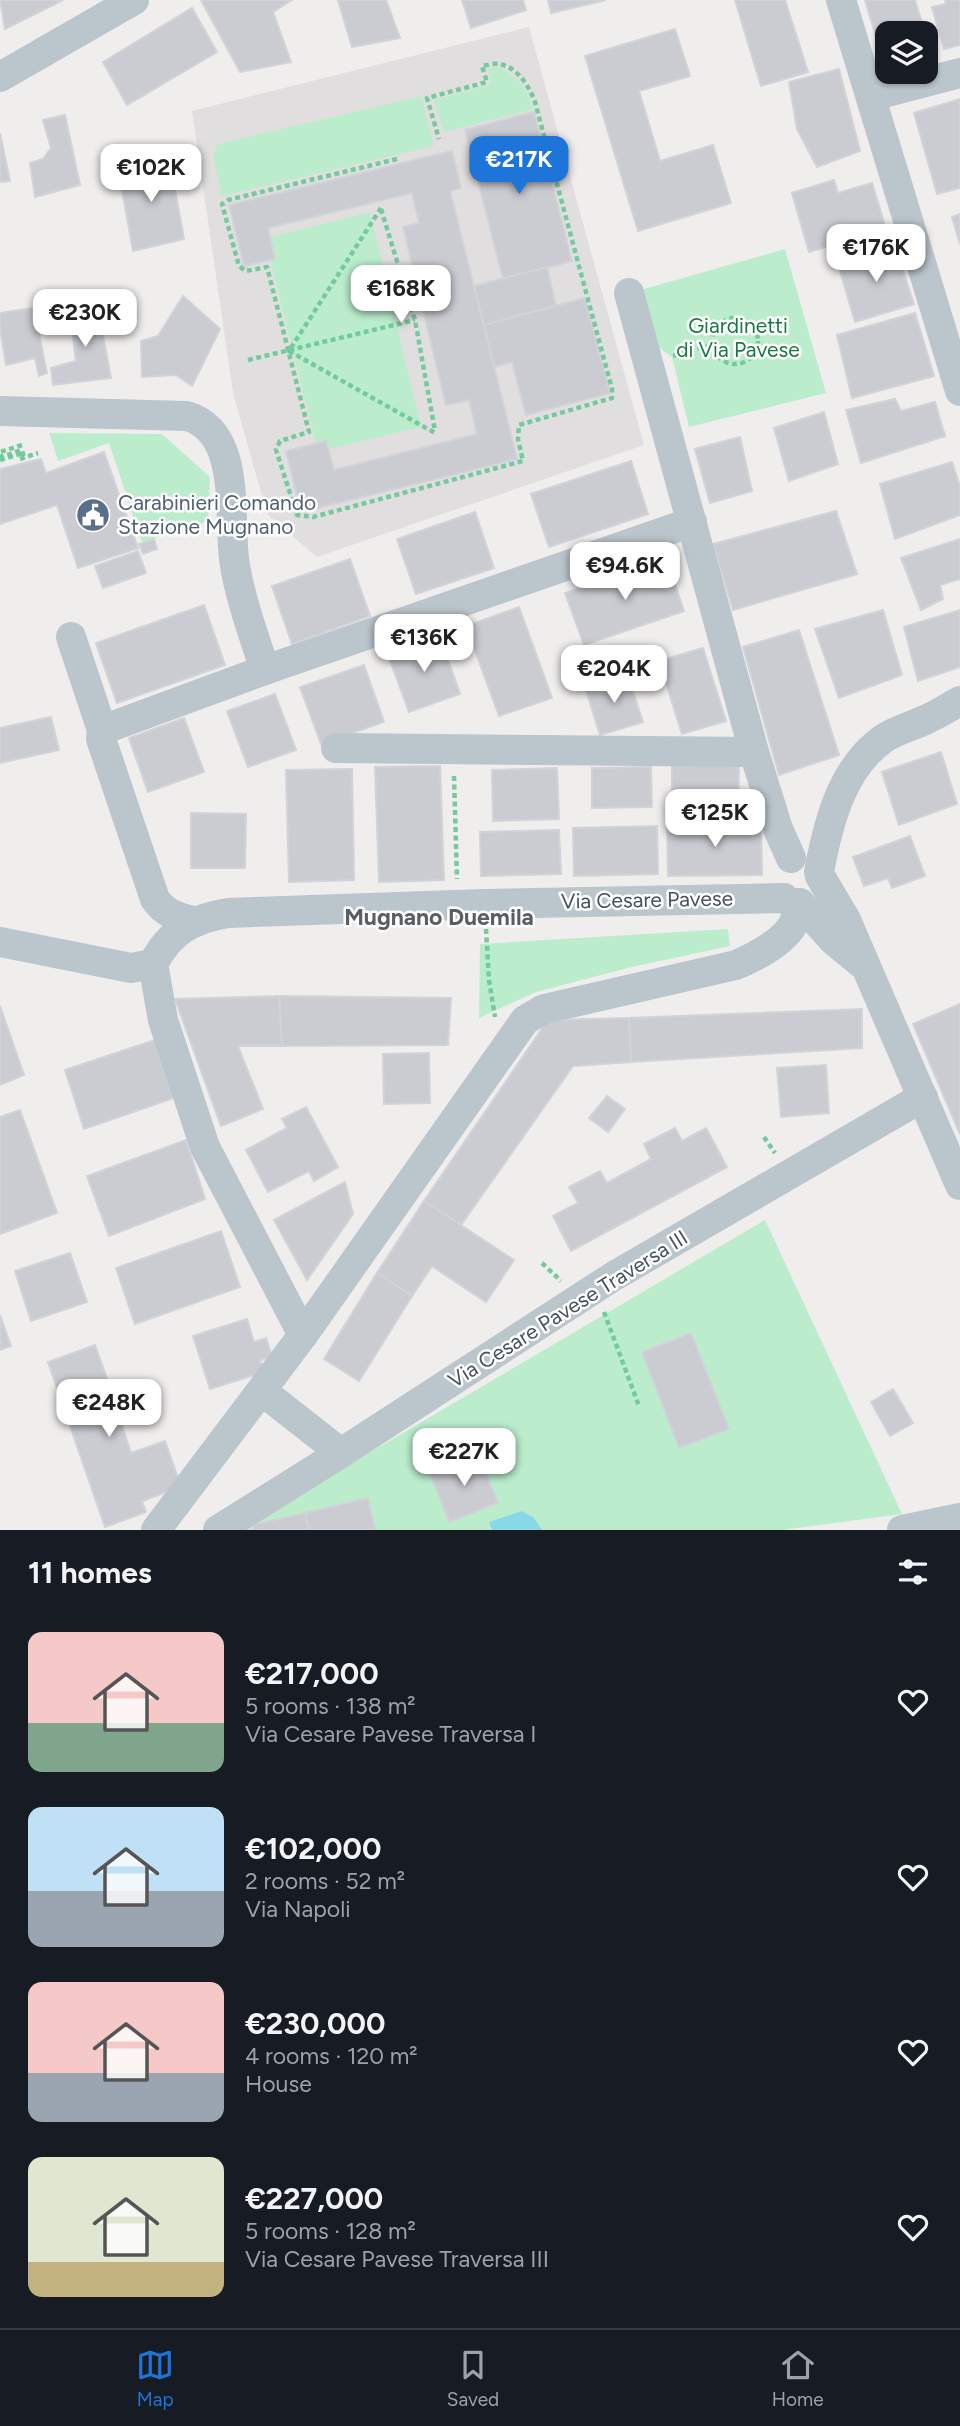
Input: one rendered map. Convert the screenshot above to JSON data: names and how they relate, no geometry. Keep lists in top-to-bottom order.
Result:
{
  "streets": {
    "street": ["Via Cesare Pavese", "Via Cesare Pavese Traversa III"]
  },
  "districts": ["Mugnano Duemila"],
  "parks": ["Giardinetti di Via Pavese"],
  "places": {
    "public building": ["Carabinieri Comando Stazione Mugnano"]
  },
  "page": {
    "price": [
      "€217K",
      "€102K",
      "€176K",
      "€168K",
      "€230K",
      "€94.6K",
      "€136K",
      "€204K",
      "€125K",
      "€248K",
      "€227K"
    ],
    "heading": "11 homes",
    "list": [
      {
        "name": "€217,000",
        "note": "5 rooms · 138 m² · Via Cesare Pavese Traversa I"
      },
      {
        "name": "€102,000",
        "note": "2 rooms · 52 m² · Via Napoli"
      },
      {
        "name": "€230,000",
        "note": "4 rooms · 120 m² · House"
      },
      {
        "name": "€227,000",
        "note": "5 rooms · 128 m² · Via Cesare Pavese Traversa III"
      }
    ],
    "tabs": ["Map", "Saved", "Home"]
  }
}
